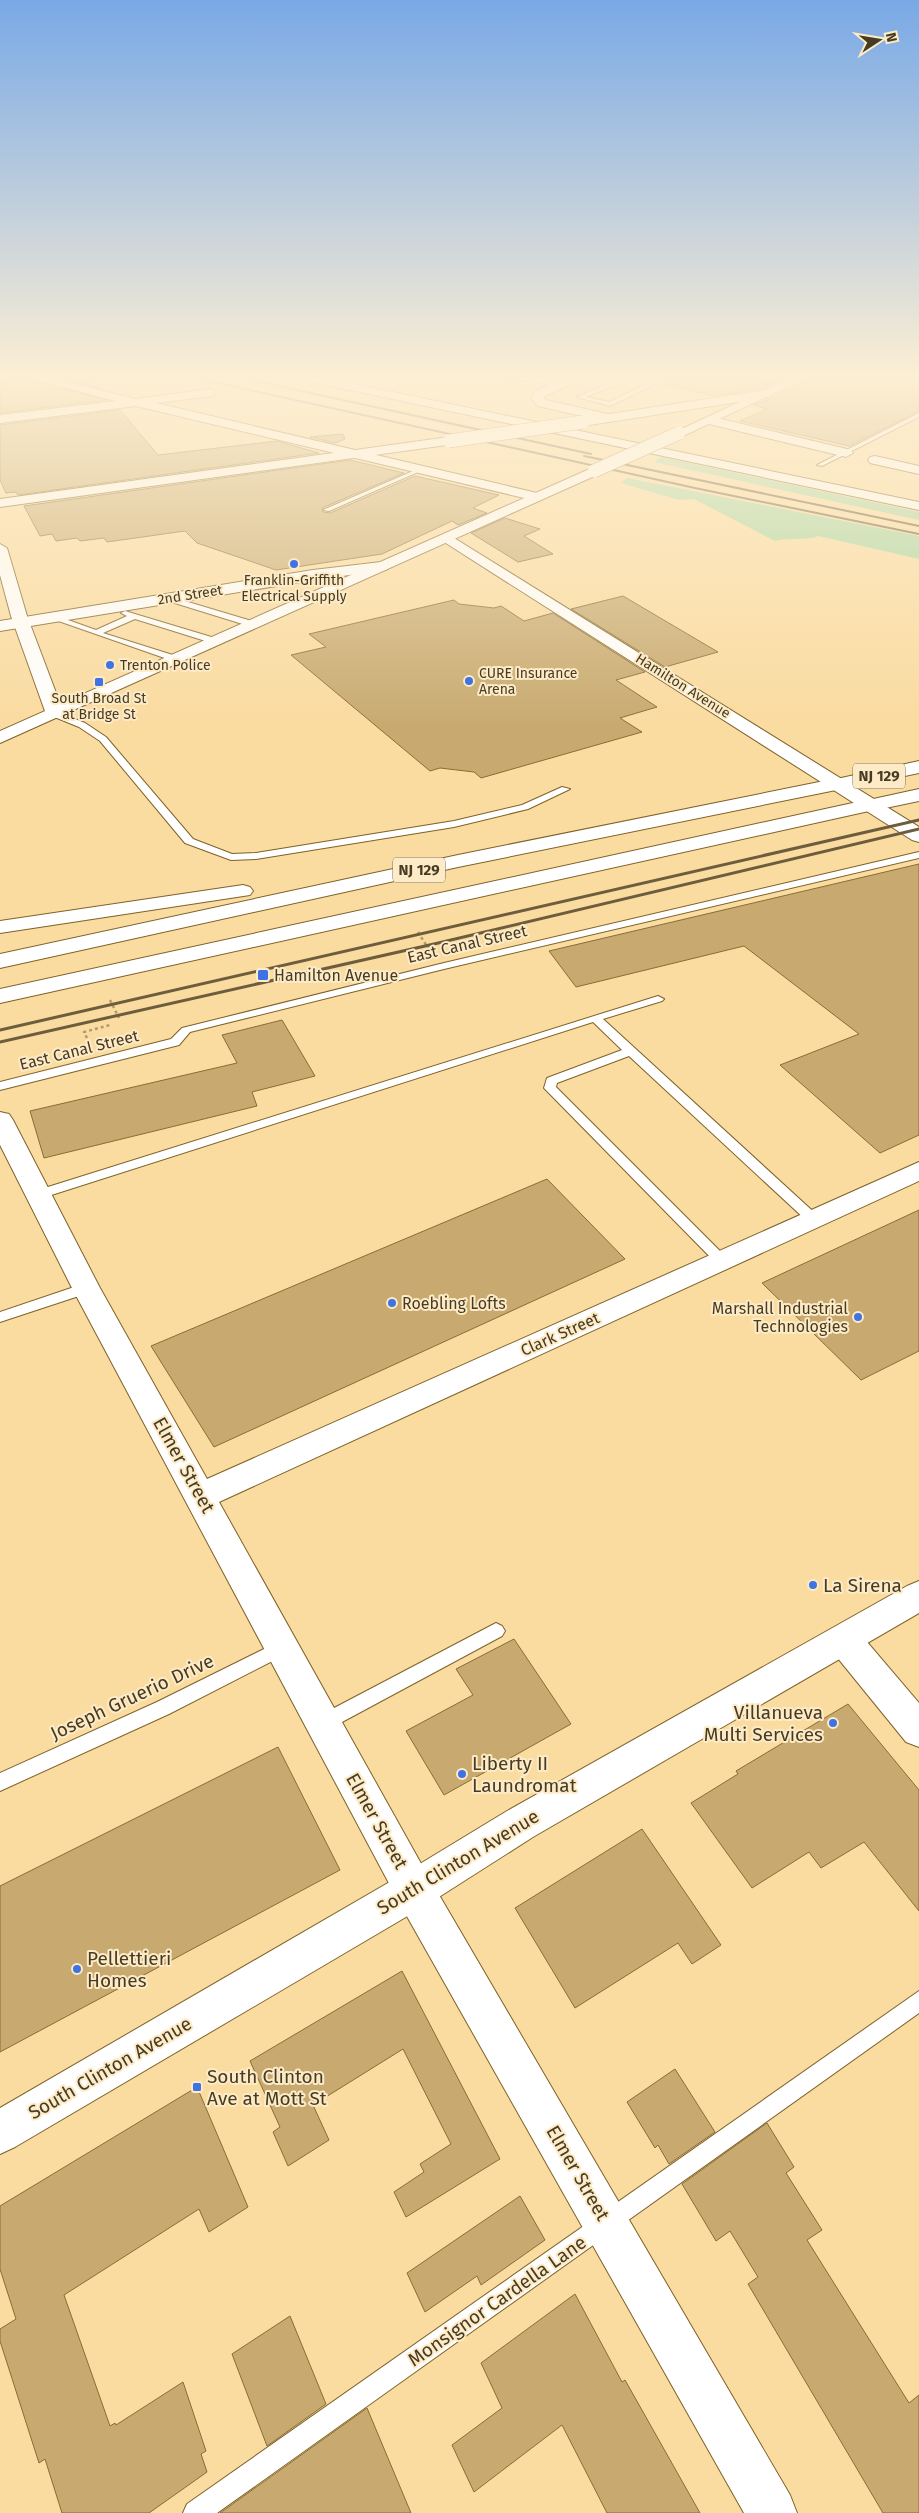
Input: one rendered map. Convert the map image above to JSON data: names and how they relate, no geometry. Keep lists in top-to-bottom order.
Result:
{
  "streets": {
    "main road": [
      "2nd Street",
      "Hamilton Avenue",
      "NJ 129",
      "Clark Street",
      "Elmer Street",
      "South Clinton Avenue"
    ],
    "lane": ["East Canal Street", "Joseph Gruerio Drive", "Monsignor Cardella Lane"]
  },
  "crossings": [
    ["Hamilton Avenue", "NJ 129"],
    ["Clark Street", "Elmer Street"],
    ["Elmer Street", "Joseph Gruerio Drive"],
    ["Elmer Street", "South Clinton Avenue"],
    ["Elmer Street", "Monsignor Cardella Lane"]
  ],
  "places": {
    "other": [
      "Franklin-Griffith Electrical Supply",
      "Trenton Police",
      "CURE Insurance Arena",
      "Roebling Lofts",
      "Marshall Industrial Technologies",
      "La Sirena",
      "Villanueva Multi Services",
      "Liberty II Laundromat",
      "Pellettieri Homes"
    ],
    "transit": ["South Broad St at Bridge St", "Hamilton Avenue", "South Clinton Ave at Mott St"]
  },
  "north": "right"
}
